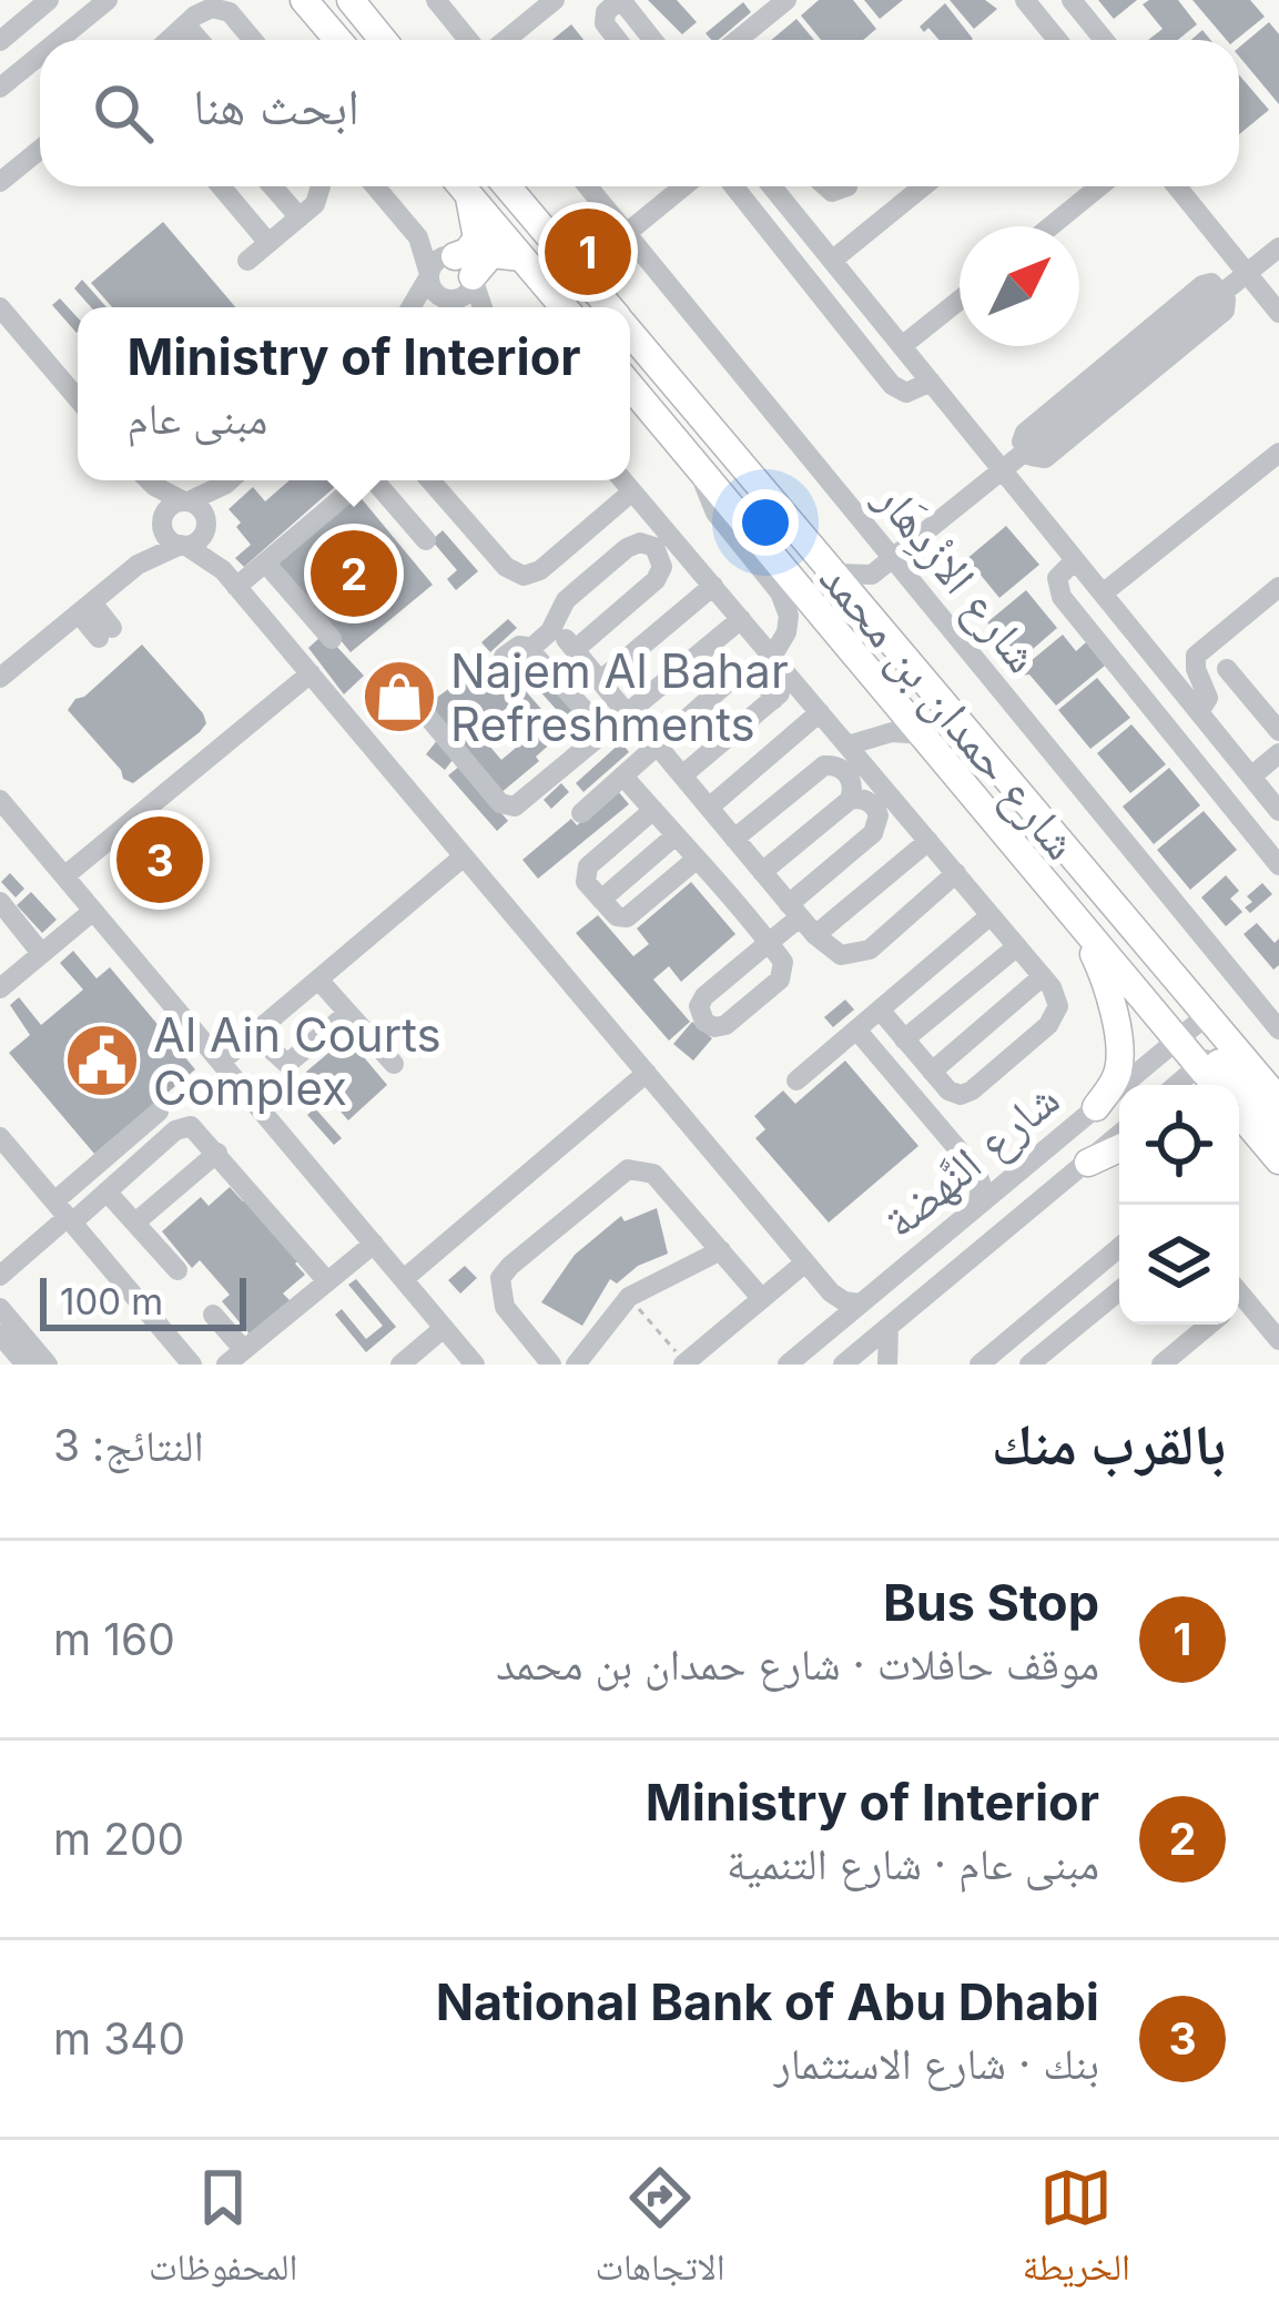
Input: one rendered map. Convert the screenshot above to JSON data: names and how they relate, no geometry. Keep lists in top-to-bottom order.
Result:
{
  "streets": {
    "main road": ["شارع حمدان بن محمد"],
    "street": ["شارع الازْدِهَار", "شارع النَّهضة"]
  },
  "crossings": [
    ["شارع حمدان بن محمد", "شارع النَّهضة"]
  ],
  "places": {
    "shop": ["Najem Al Bahar Refreshments"],
    "public building": ["Al Ain Courts Complex"]
  },
  "scale_bar": "100 m",
  "north": "top right",
  "page": {
    "search": "ابحث هنا",
    "pins": ["1", "2", "3"],
    "popup": ["Ministry of Interior", "مبنى عام"],
    "scale": "100 m",
    "heading": ["بالقرب منك", "النتائج: 3"],
    "list": [
      {
        "mark": "1",
        "name": "Bus Stop",
        "note": "موقف حافلات · شارع حمدان بن محمد",
        "value": "160 m"
      },
      {
        "mark": "2",
        "name": "Ministry of Interior",
        "note": "مبنى عام · شارع التنمية",
        "value": "200 m"
      },
      {
        "mark": "3",
        "name": "National Bank of Abu Dhabi",
        "note": "بنك · شارع الاستثمار",
        "value": "340 m"
      }
    ],
    "nav": ["الخريطة", "الاتجاهات", "المحفوظات"]
  }
}
